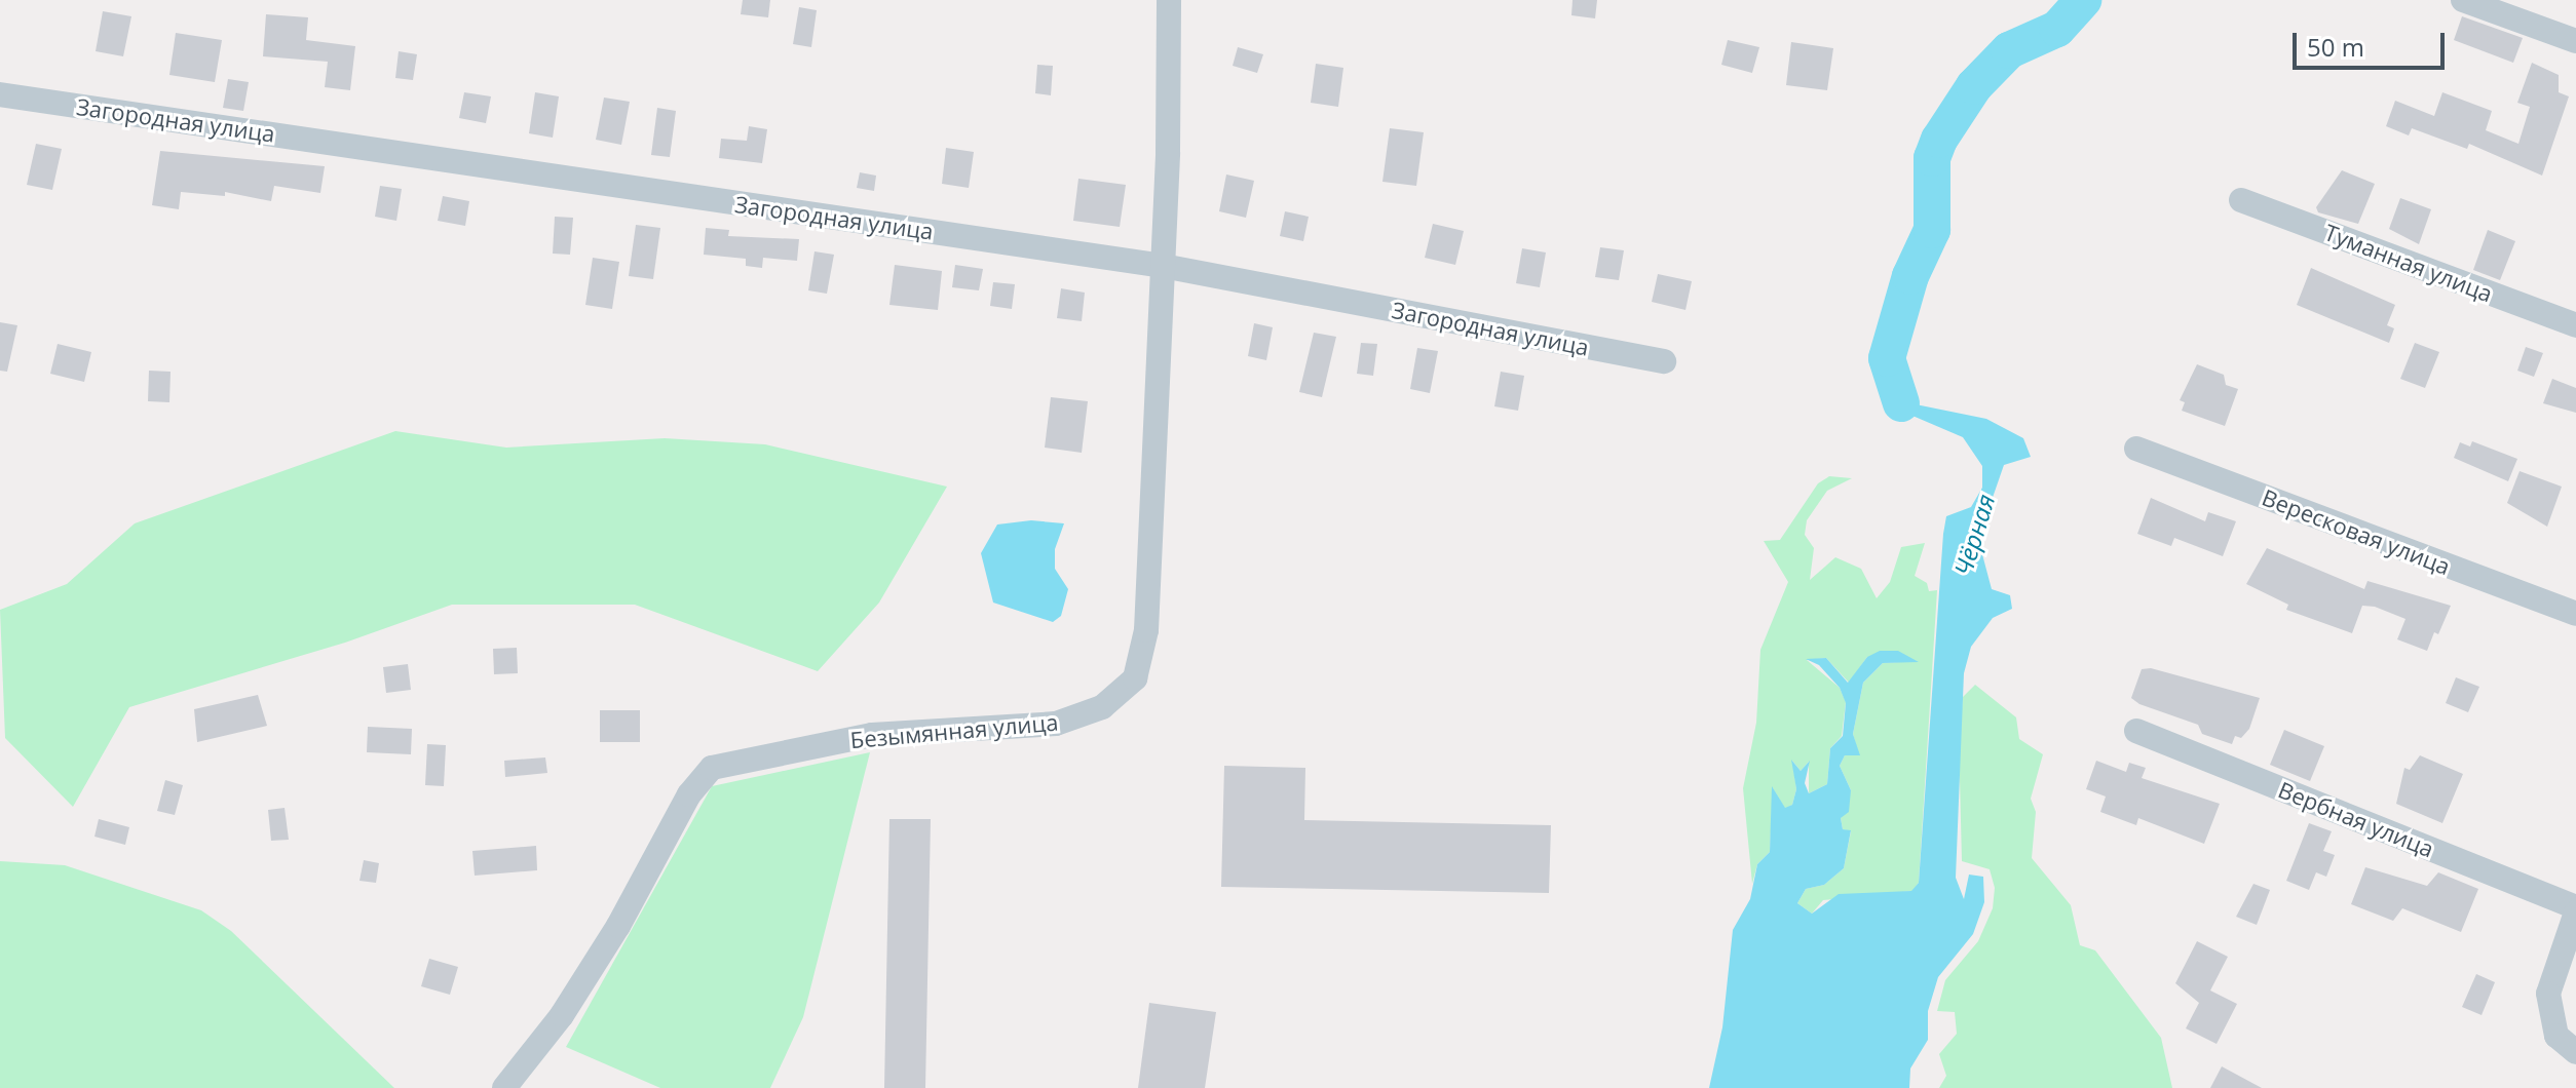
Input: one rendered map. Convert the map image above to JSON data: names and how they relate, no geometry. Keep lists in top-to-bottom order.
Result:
{
  "streets": {
    "street": [
      "Загородная улица",
      "Туманная улица",
      "Вересковая улица",
      "Безымянная улица",
      "Вербная улица"
    ]
  },
  "crossings": [
    ["Загородная улица", "Безымянная улица"]
  ],
  "water": ["Чёрная"],
  "scale_bar": "50 m"
}
